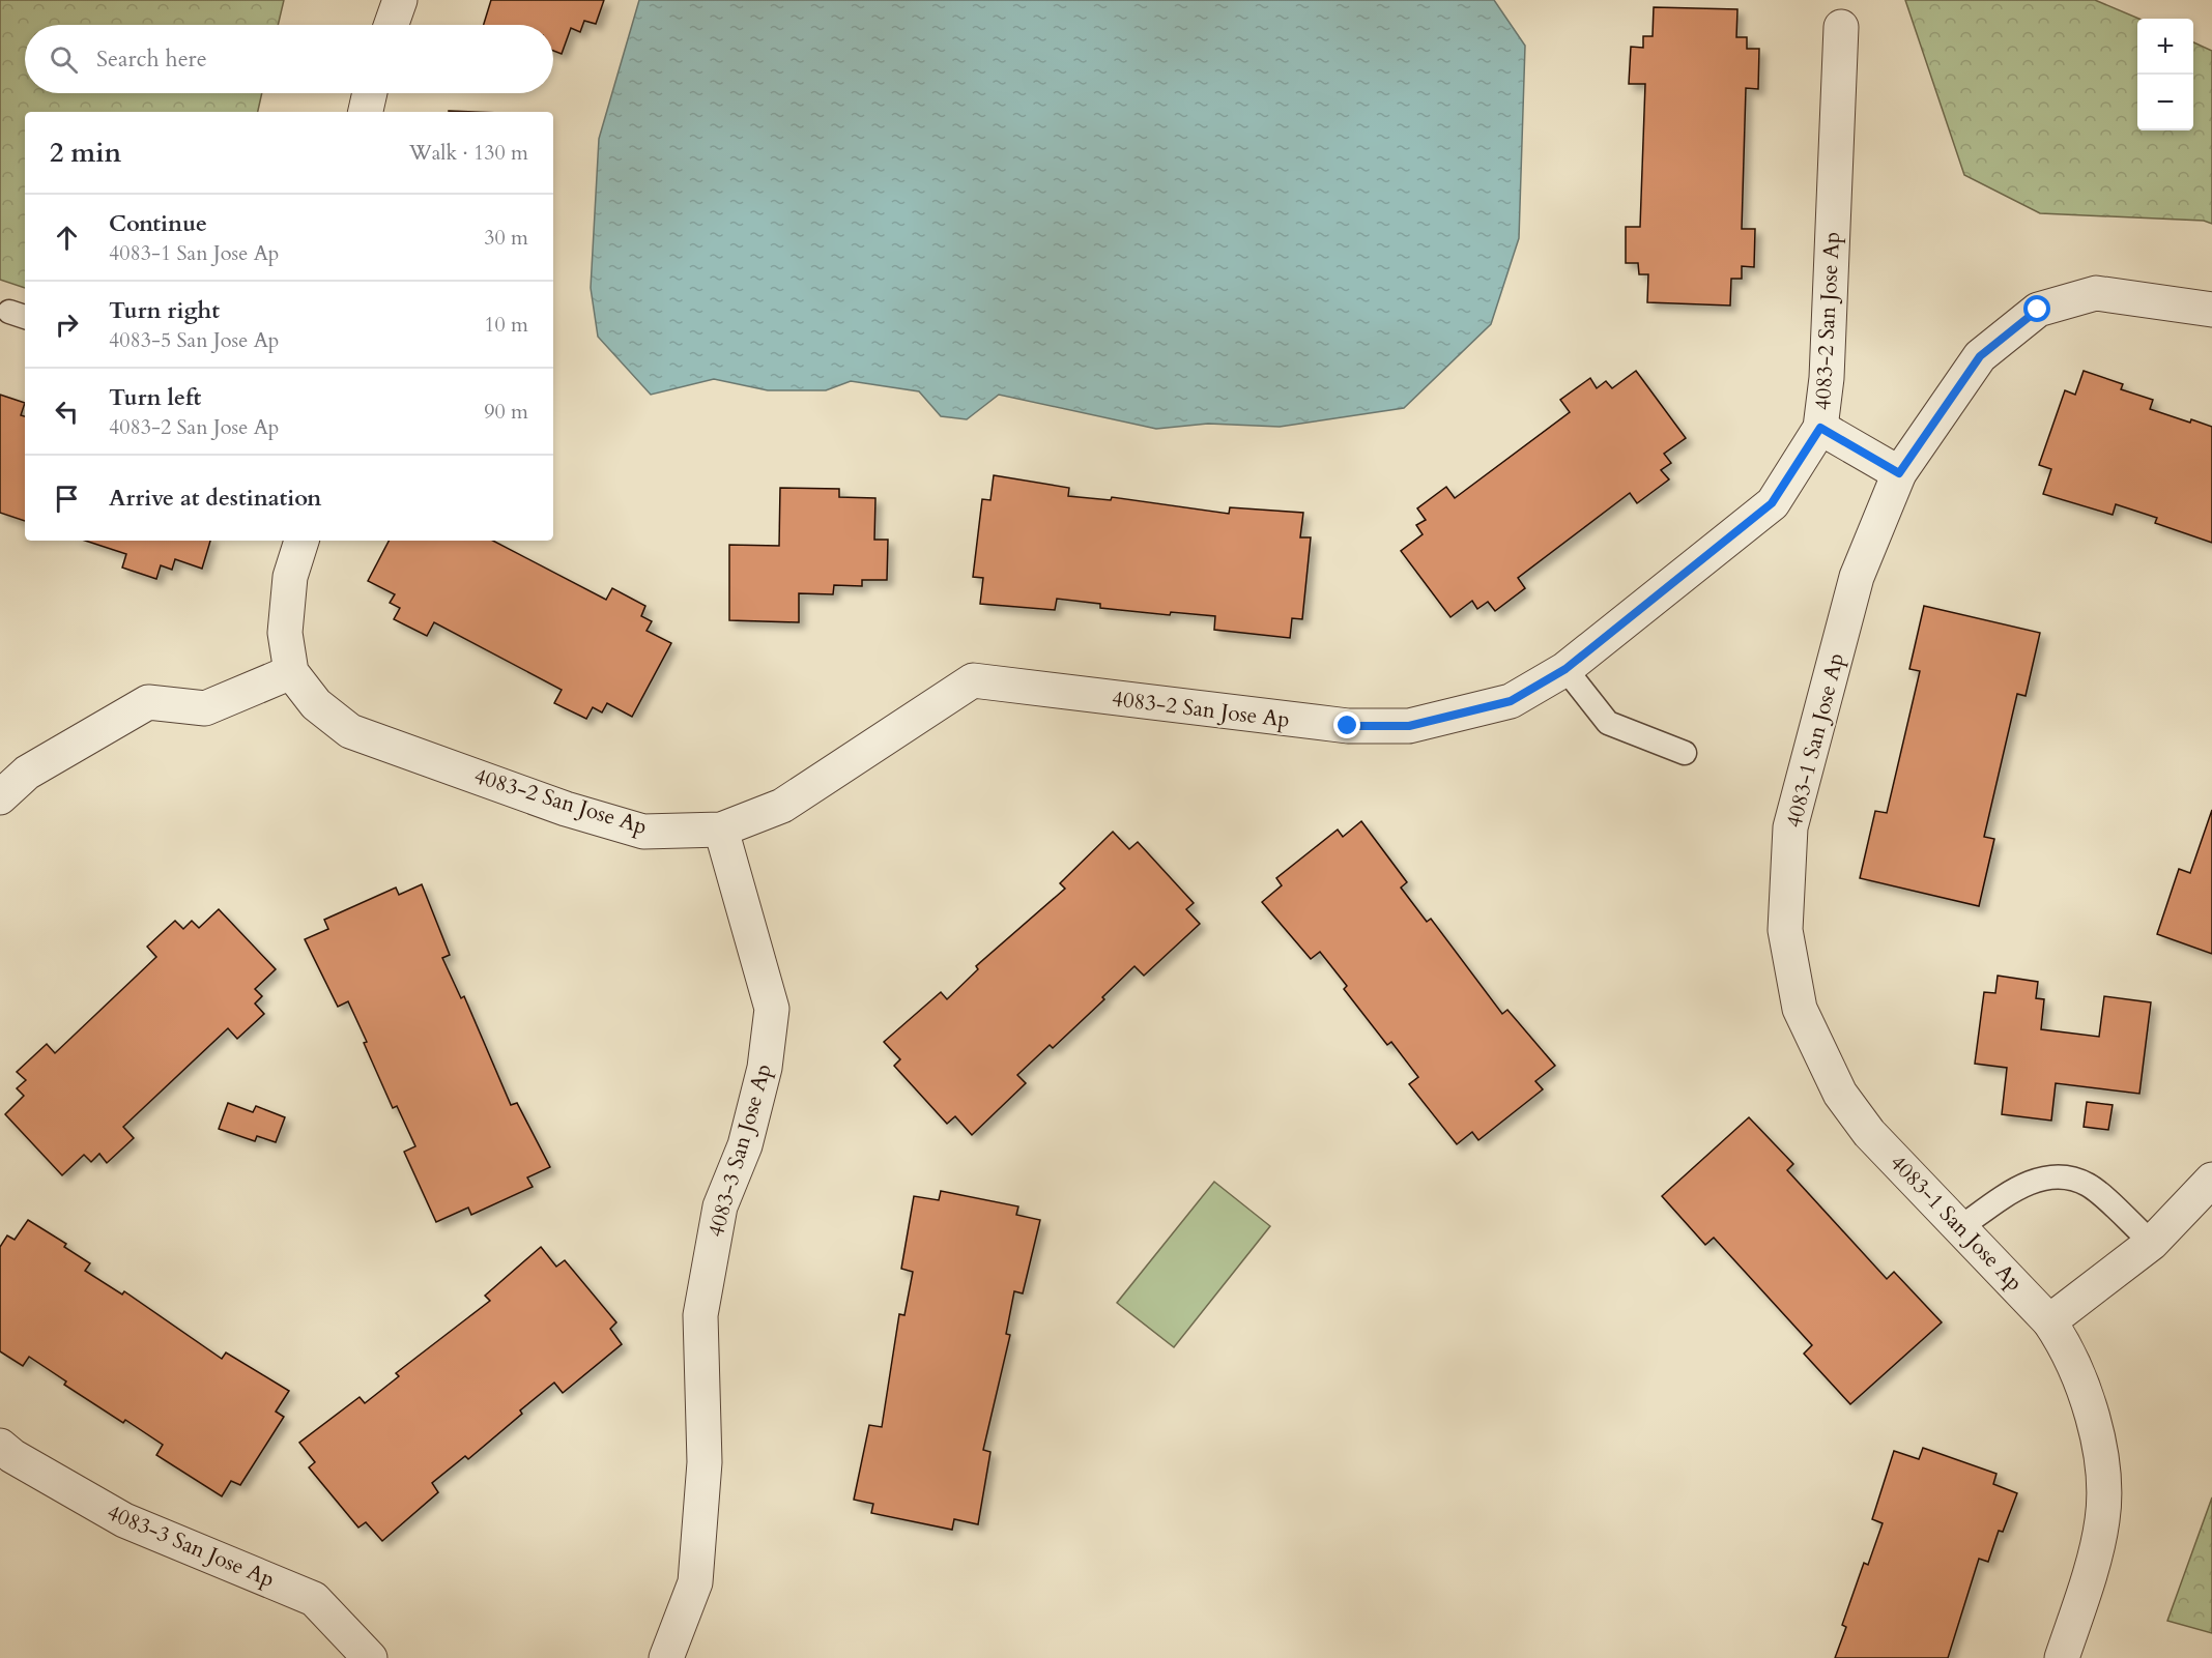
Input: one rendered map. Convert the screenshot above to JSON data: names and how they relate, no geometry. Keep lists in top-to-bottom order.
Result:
{
  "streets": {
    "street": ["4083-2 San Jose Ap", "4083-1 San Jose Ap", "4083-3 San Jose Ap"]
  },
  "crossings": [
    ["4083-2 San Jose Ap", "4083-3 San Jose Ap"]
  ],
  "page": {
    "map_buttons": ["+", "−"],
    "search": "Search here",
    "heading": ["2 min", "Walk · 130 m"],
    "list": [
      ["Continue", "4083-1 San Jose Ap", "30 m"],
      ["Turn right", "4083-5 San Jose Ap", "10 m"],
      ["Turn left", "4083-2 San Jose Ap", "90 m"],
      "Arrive at destination"
    ]
  }
}
